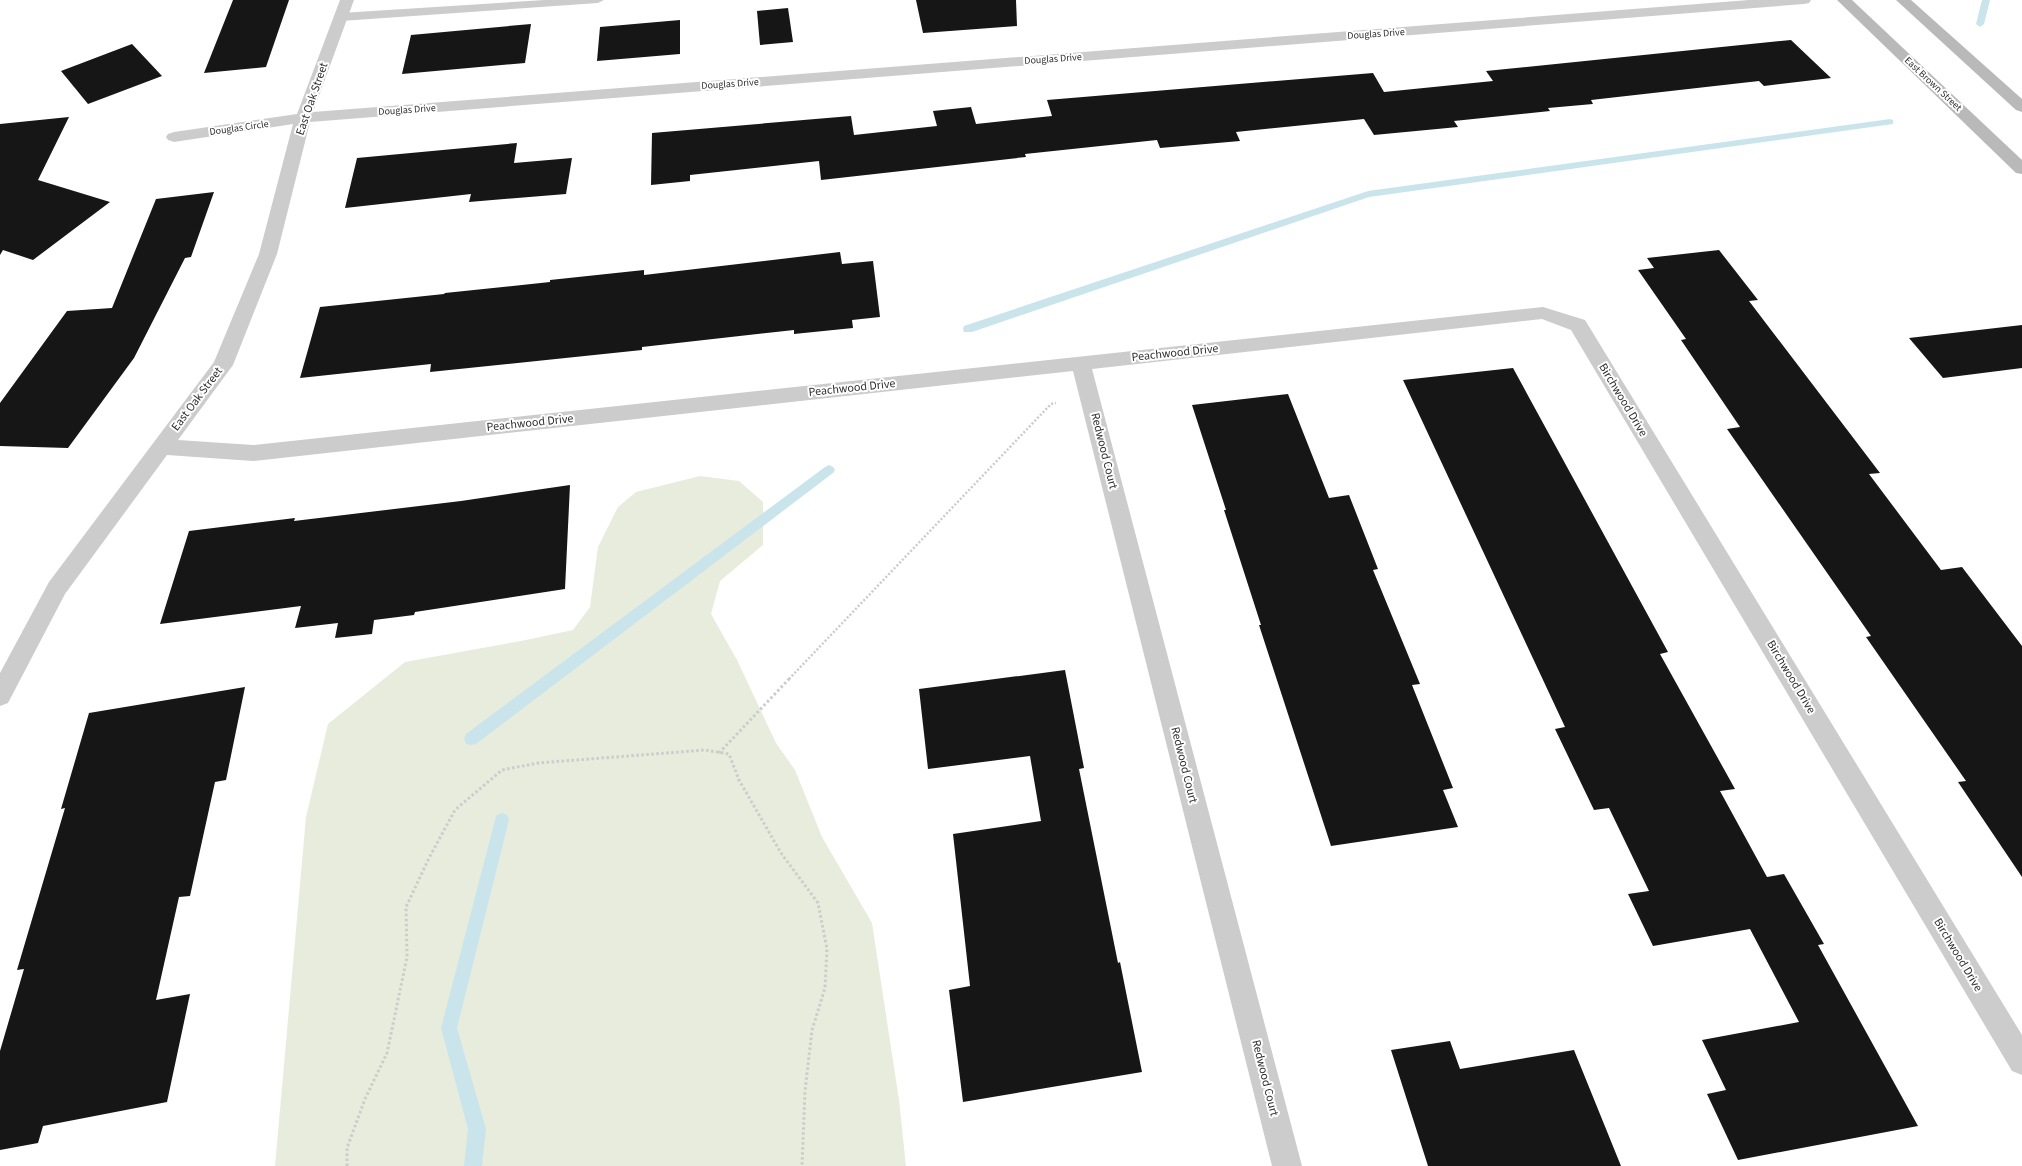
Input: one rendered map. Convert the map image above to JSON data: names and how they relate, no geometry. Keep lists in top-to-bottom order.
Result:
{
  "streets": {
    "main road": ["East Brown Street"],
    "street": [
      "Douglas Drive",
      "East Oak Street",
      "Douglas Circle",
      "Peachwood Drive",
      "Birchwood Drive",
      "Redwood Court"
    ]
  },
  "crossings": [
    ["Douglas Drive", "East Oak Street"],
    ["Douglas Drive", "Douglas Circle"],
    ["East Oak Street", "Douglas Circle"],
    ["East Oak Street", "Peachwood Drive"],
    ["Peachwood Drive", "Birchwood Drive"],
    ["Peachwood Drive", "Redwood Court"]
  ]
}
